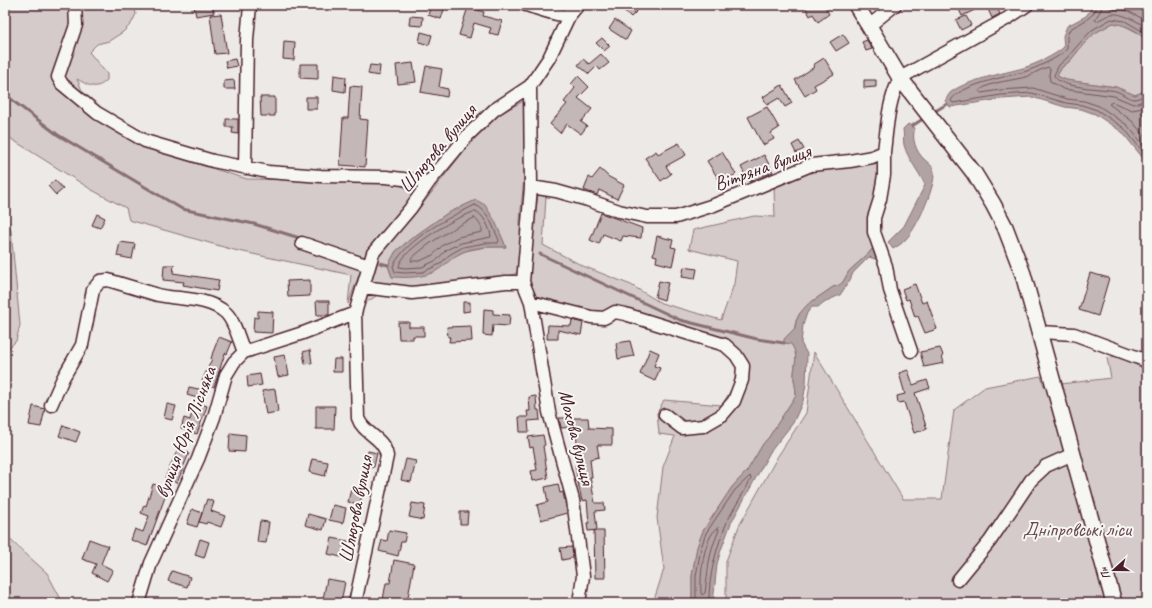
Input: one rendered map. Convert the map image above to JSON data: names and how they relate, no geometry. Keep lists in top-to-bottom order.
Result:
{
  "streets": {
    "street": [
      "Шлюзова вулиця",
      "Вітряна вулиця",
      "вулиця Юрія Лісняка",
      "Мохова вулиця"
    ]
  },
  "parks": ["Дніпровські ліси"],
  "north": "left"
}
